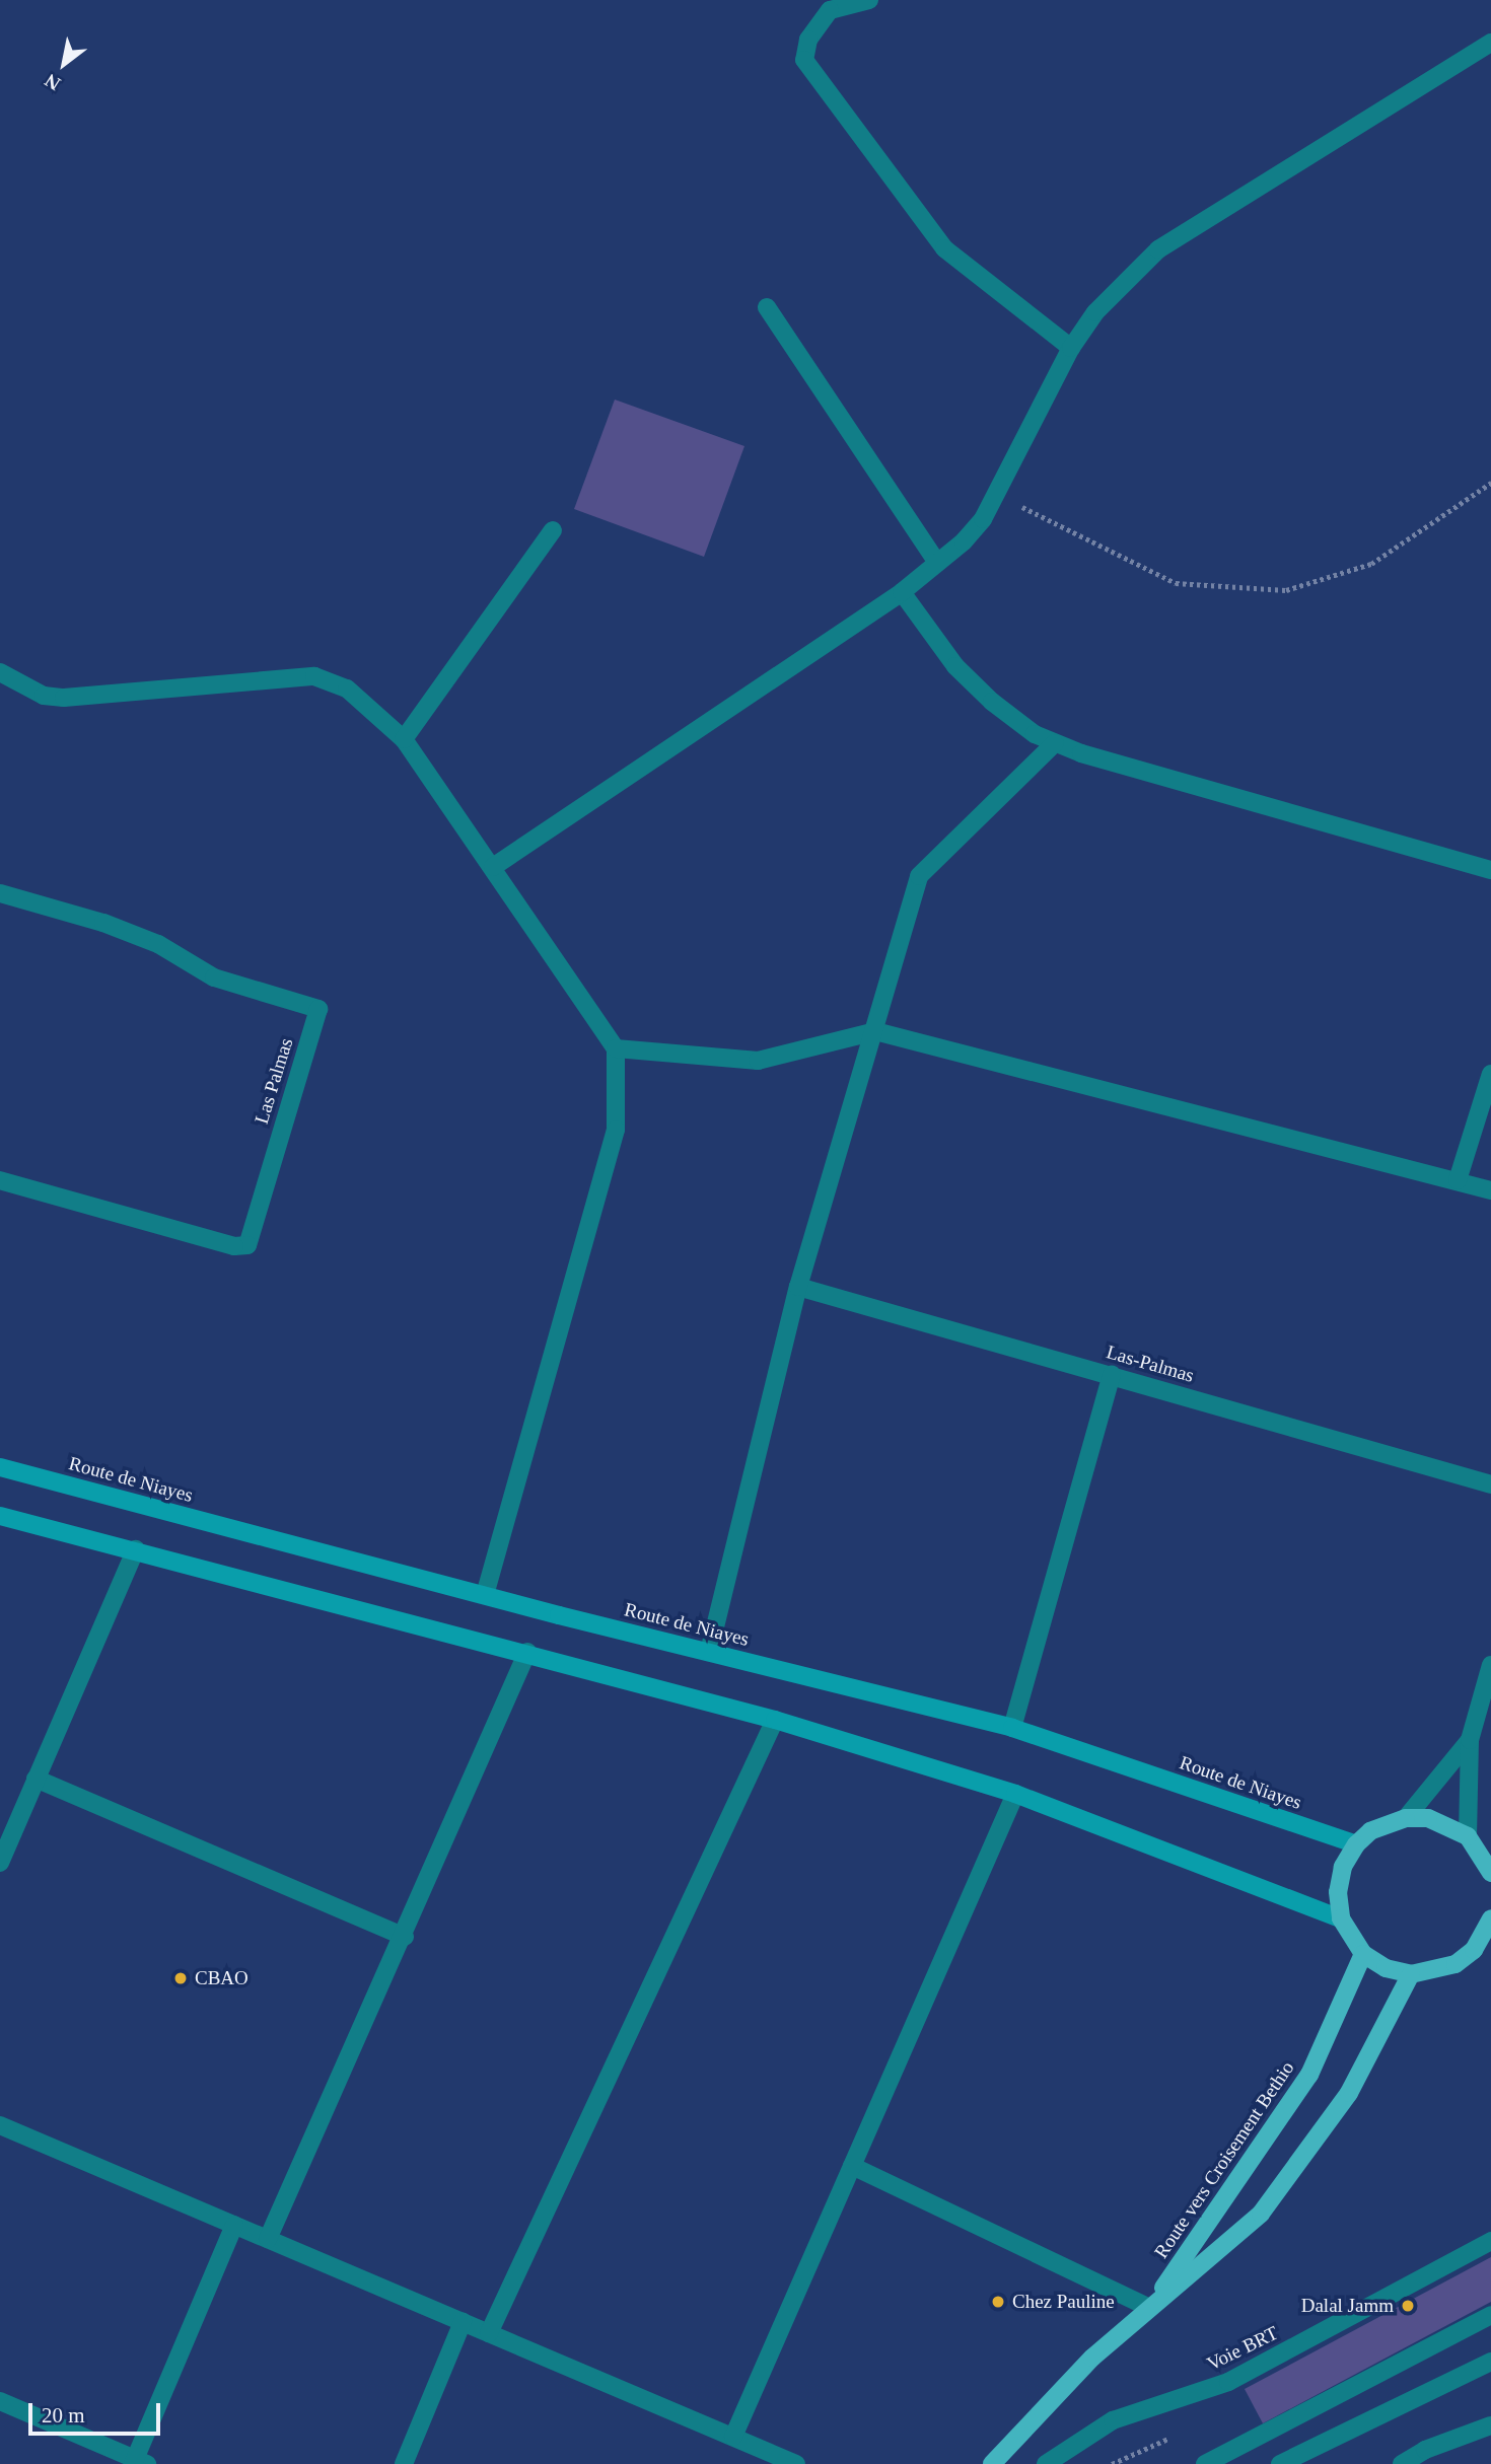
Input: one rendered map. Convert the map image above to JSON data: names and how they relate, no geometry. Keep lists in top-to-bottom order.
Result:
{
  "streets": {
    "main road": ["Route de Niayes", "Route vers Croisement Bethio"],
    "street": ["Las Palmas", "Las-Palmas", "Voie BRT"]
  },
  "places": ["CBAO", "Chez Pauline", "Dalal Jamm"],
  "scale_bar": "20 m",
  "north": "bottom left"
}
